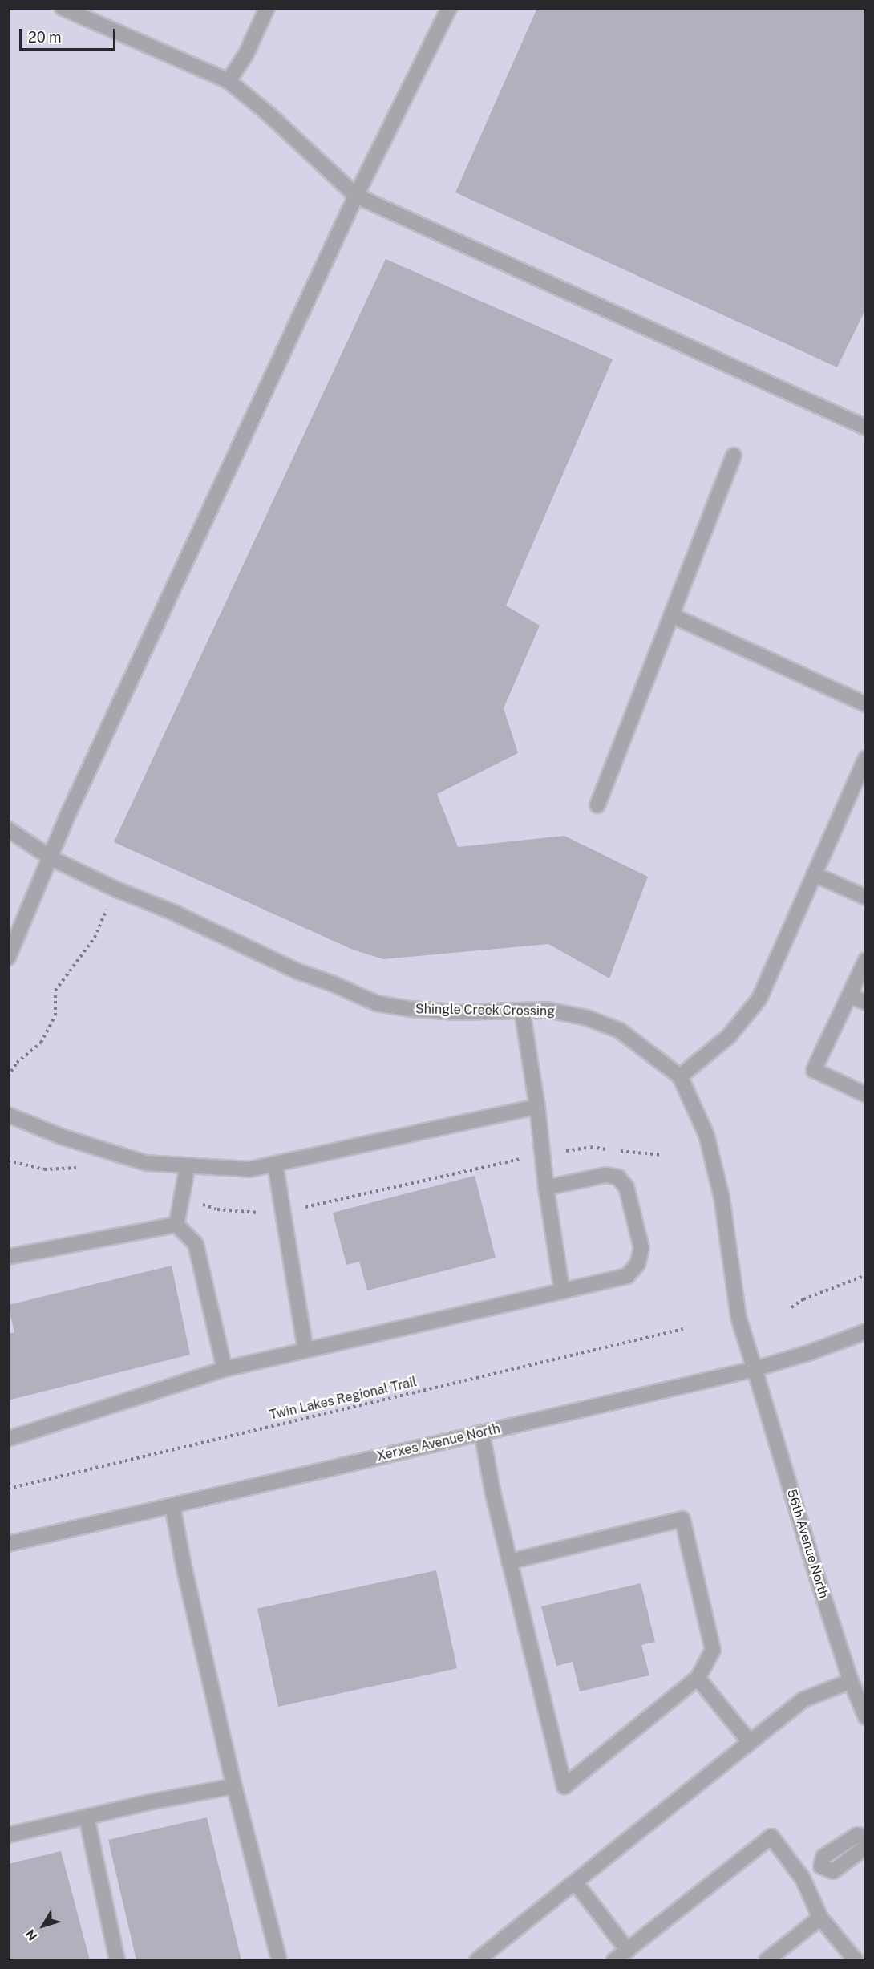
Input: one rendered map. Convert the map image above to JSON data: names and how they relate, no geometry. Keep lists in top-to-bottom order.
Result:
{
  "streets": {
    "street": ["Shingle Creek Crossing", "Xerxes Avenue North", "56th Avenue North"],
    "path": ["Twin Lakes Regional Trail"]
  },
  "crossings": [
    ["Shingle Creek Crossing", "Xerxes Avenue North"],
    ["Shingle Creek Crossing", "56th Avenue North"],
    ["Xerxes Avenue North", "56th Avenue North"]
  ],
  "scale_bar": "20 m",
  "north": "bottom left"
}
